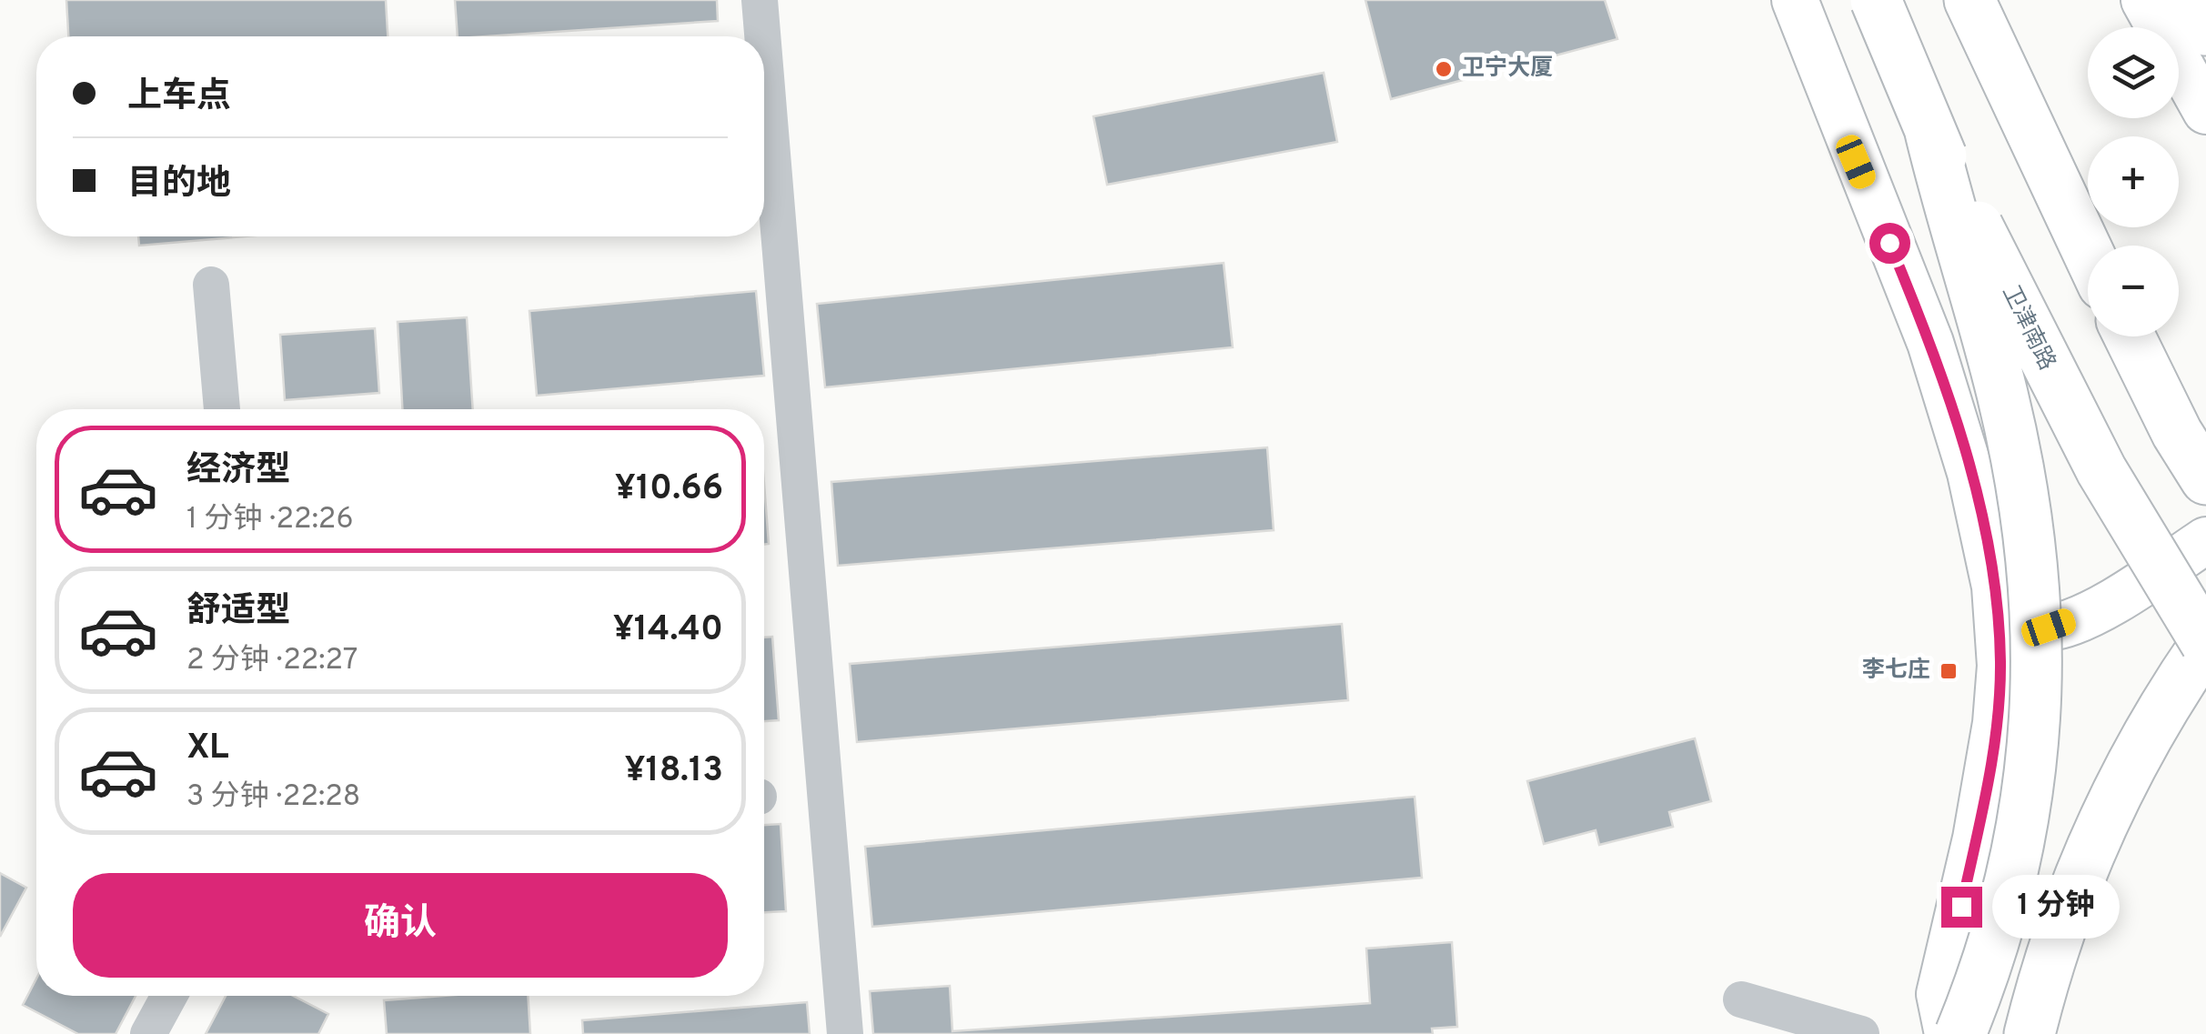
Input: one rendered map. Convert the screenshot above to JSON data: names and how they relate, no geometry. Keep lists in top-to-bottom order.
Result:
{
  "streets": {
    "highway": ["卫津南路"]
  },
  "places": {
    "other": ["卫宁大厦"],
    "transit": ["李七庄"]
  },
  "page": {
    "map_buttons": ["+", "−"],
    "banner": ["上车点", "目的地"],
    "list": [
      {
        "name": "经济型",
        "note": "1 分钟 · 22:26",
        "value": "¥10.66"
      },
      {
        "name": "舒适型",
        "note": "2 分钟 · 22:27",
        "value": "¥14.40"
      },
      {
        "name": "XL",
        "note": "3 分钟 · 22:28",
        "value": "¥18.13"
      }
    ],
    "buttons": "确认",
    "bubble": "1 分钟"
  }
}
